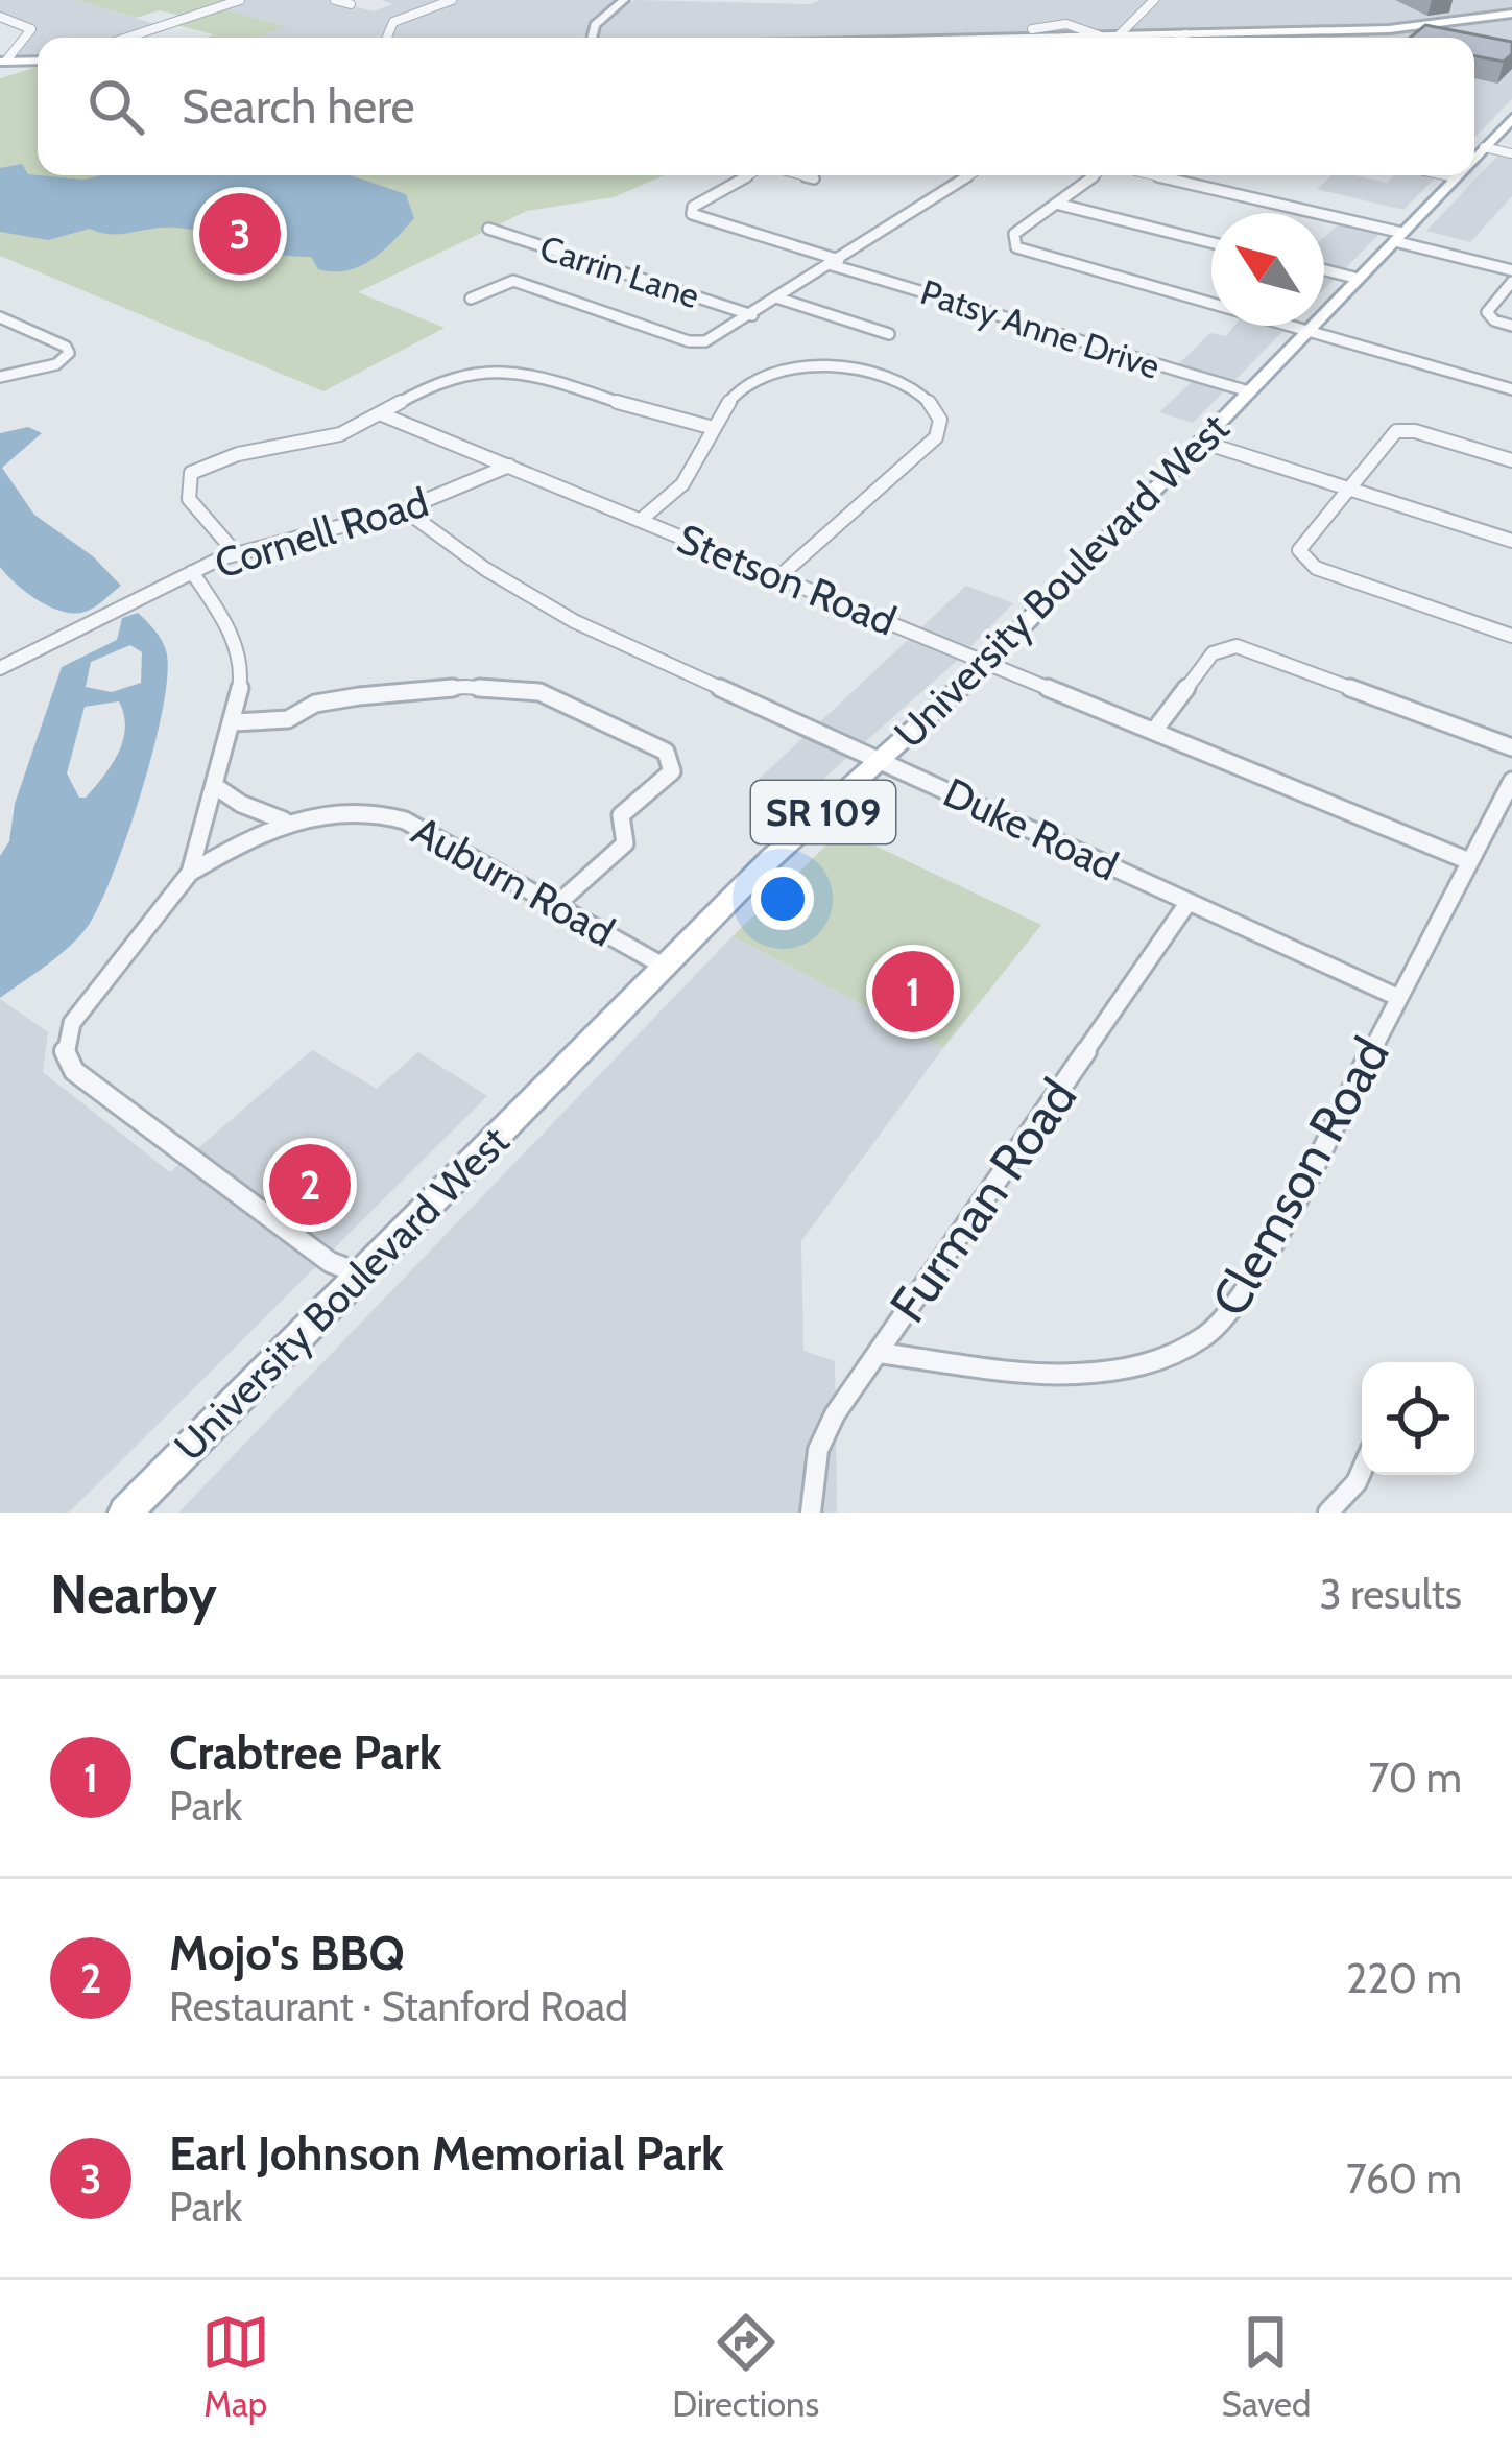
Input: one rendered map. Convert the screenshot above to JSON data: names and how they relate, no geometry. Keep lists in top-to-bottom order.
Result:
{
  "streets": {
    "main road": ["University Boulevard West", "SR 109"],
    "street": [
      "Carrin Lane",
      "Patsy Anne Drive",
      "Cornell Road",
      "Stetson Road",
      "Duke Road",
      "Auburn Road",
      "Clemson Road",
      "Furman Road"
    ]
  },
  "crossings": [
    ["Patsy Anne Drive", "University Boulevard West"],
    ["Cornell Road", "Stetson Road"],
    ["Cornell Road", "Duke Road"],
    ["Stetson Road", "University Boulevard West"],
    ["Stetson Road", "Clemson Road"],
    ["University Boulevard West", "Duke Road"],
    ["University Boulevard West", "Auburn Road"],
    ["Duke Road", "Clemson Road"],
    ["Duke Road", "Furman Road"],
    ["Clemson Road", "Furman Road"]
  ],
  "north": "top left",
  "page": {
    "search": "Search here",
    "pins": ["3", "1", "2"],
    "heading": ["Nearby", "3 results"],
    "list": [
      {
        "mark": "1",
        "name": "Crabtree Park",
        "note": "Park",
        "value": "70 m"
      },
      {
        "mark": "2",
        "name": "Mojo's BBQ",
        "note": "Restaurant · Stanford Road",
        "value": "220 m"
      },
      {
        "mark": "3",
        "name": "Earl Johnson Memorial Park",
        "note": "Park",
        "value": "760 m"
      }
    ],
    "nav": ["Map", "Directions", "Saved"]
  }
}
